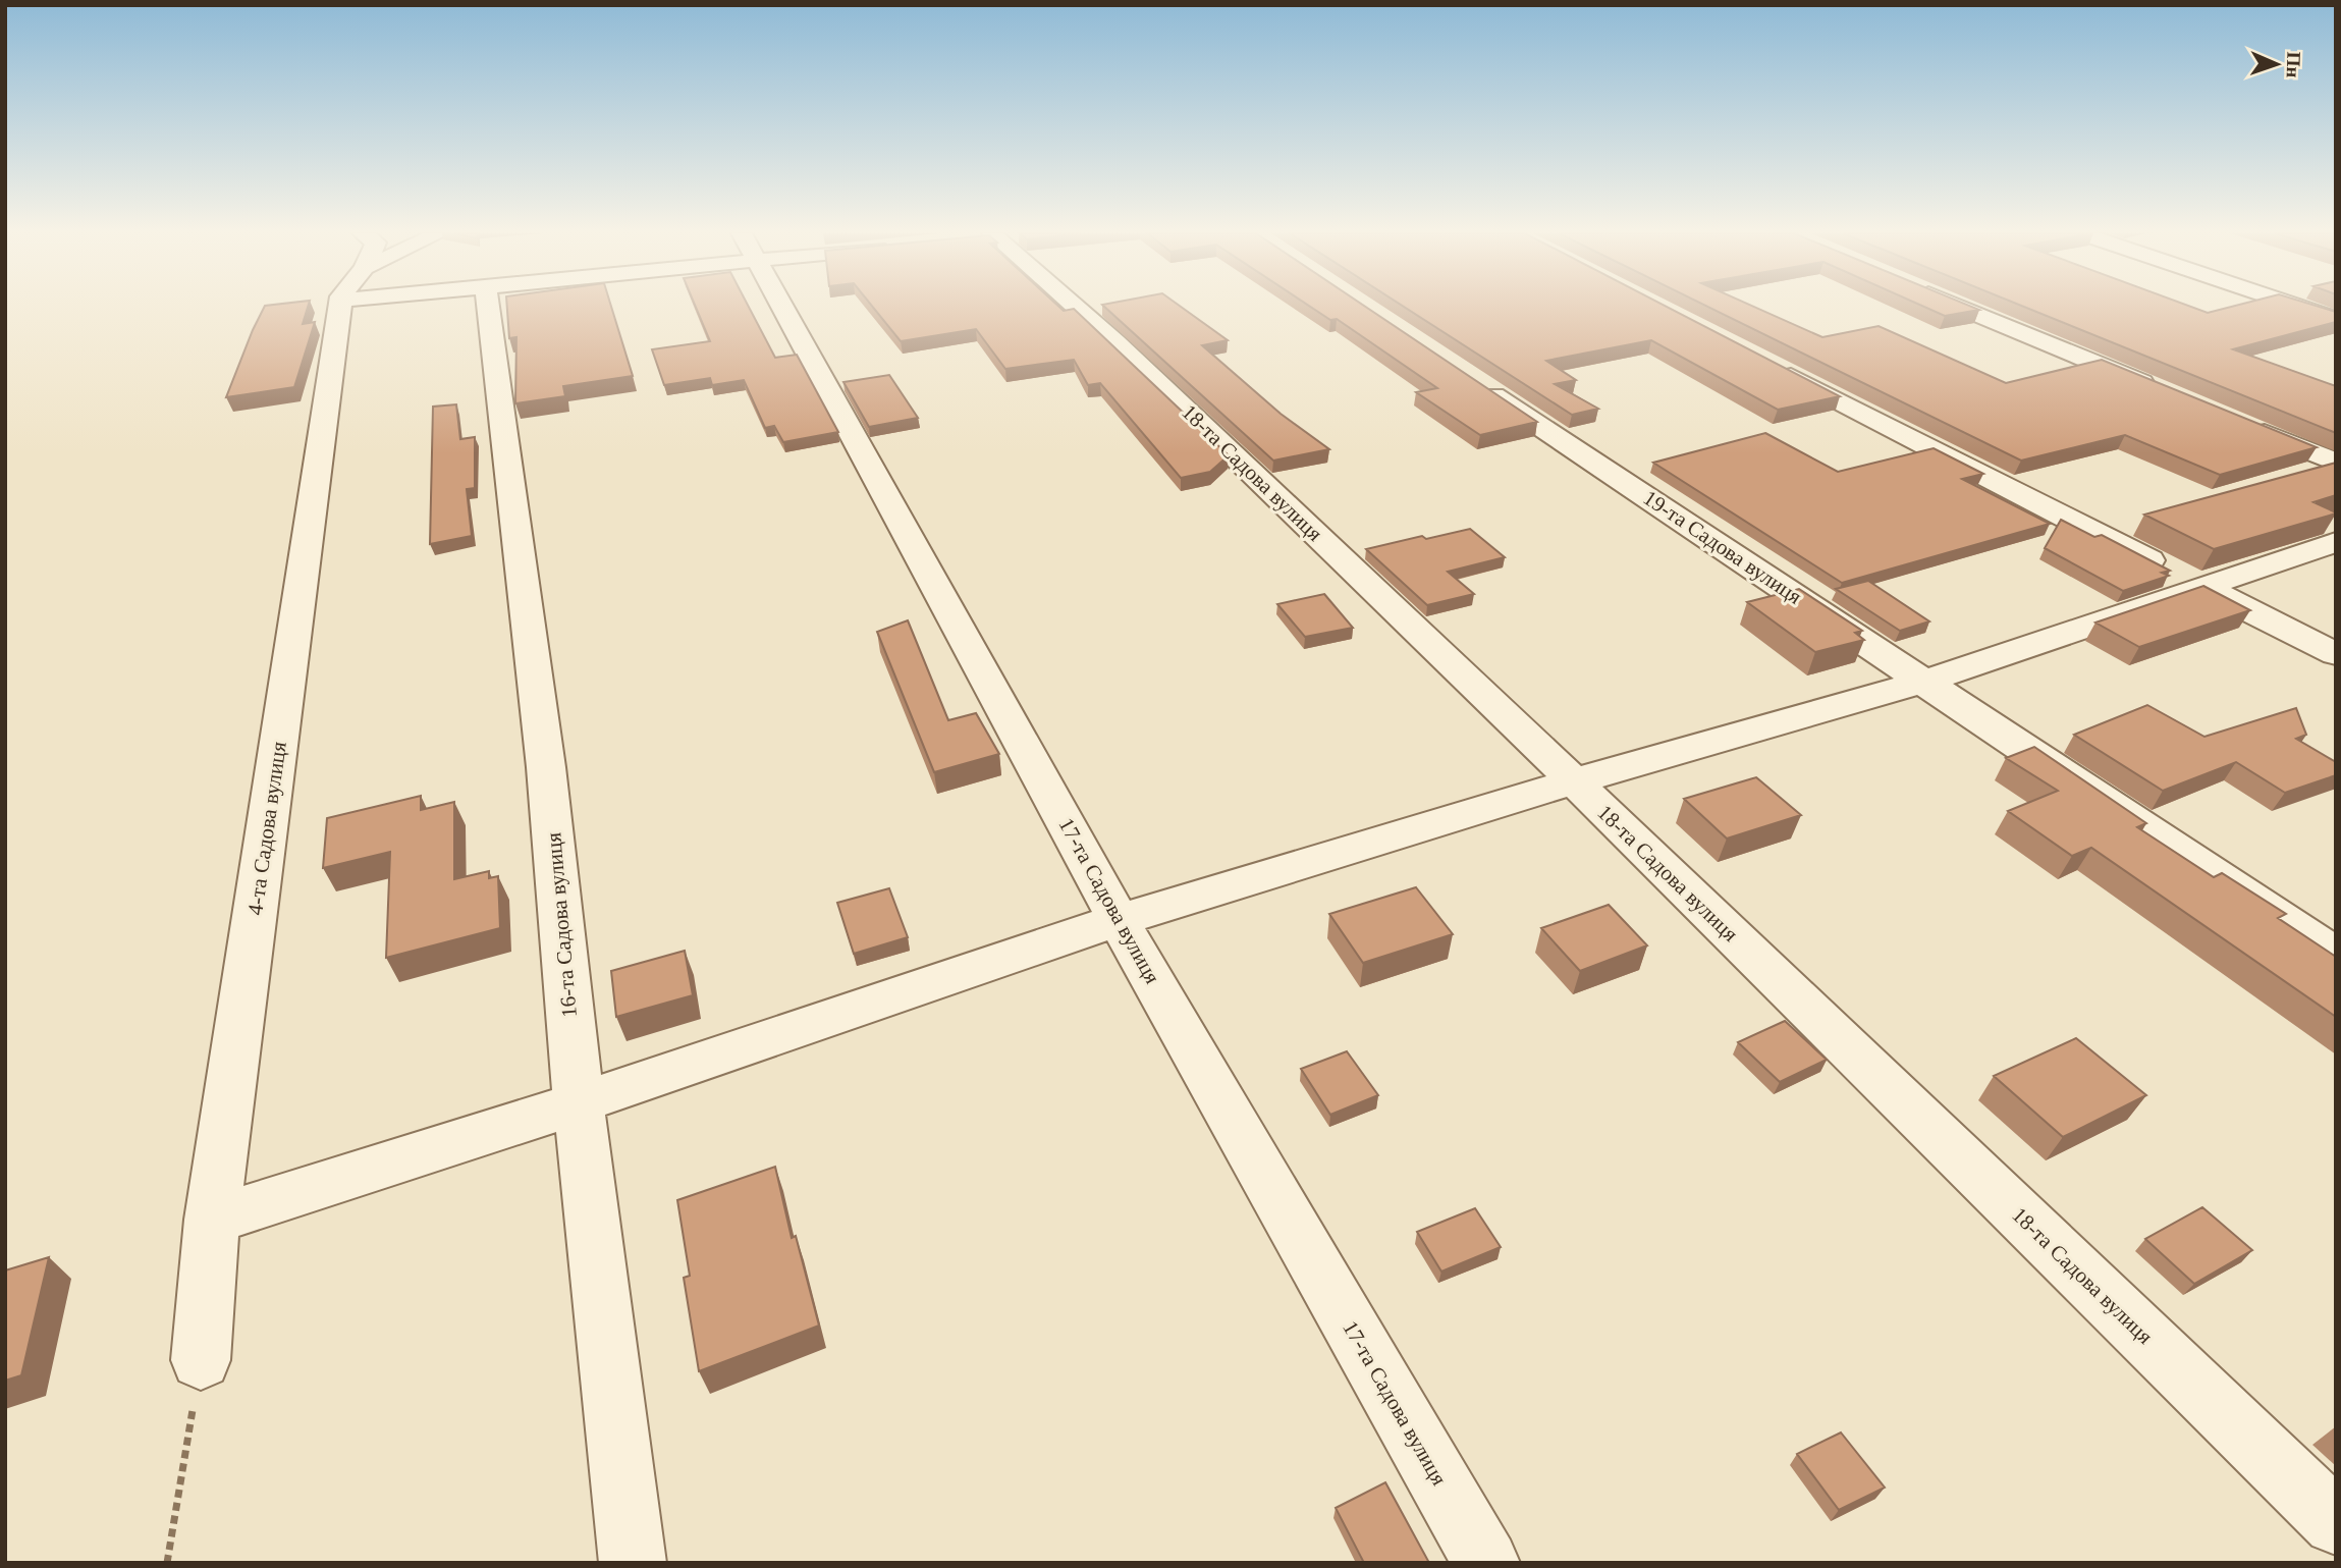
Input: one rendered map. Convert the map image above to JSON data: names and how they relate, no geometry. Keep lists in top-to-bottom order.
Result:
{
  "streets": {
    "street": [
      "18-та Садова вулиця",
      "19-та Садова вулиця",
      "4-та Садова вулиця",
      "17-та Садова вулиця",
      "16-та Садова вулиця"
    ]
  },
  "north": "right"
}
